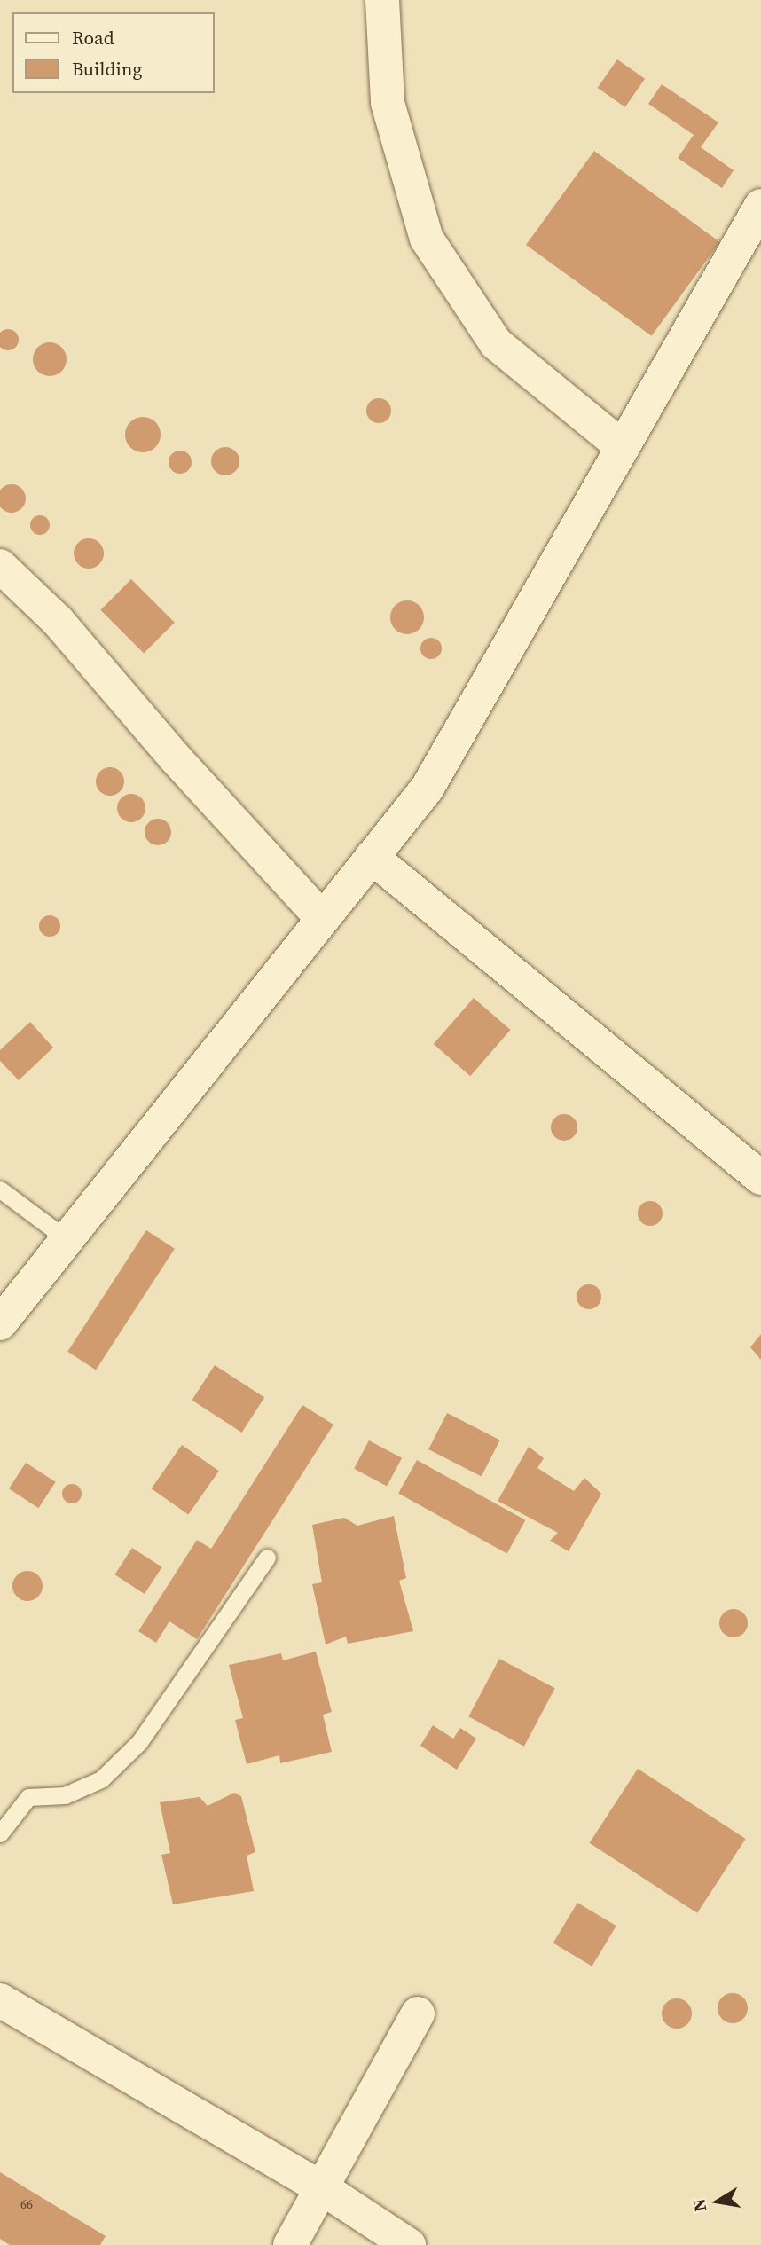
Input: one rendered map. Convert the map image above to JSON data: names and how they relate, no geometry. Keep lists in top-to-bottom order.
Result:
{
  "house_numbers": ["66"],
  "legend": ["Road", "Building"],
  "north": "left"
}
